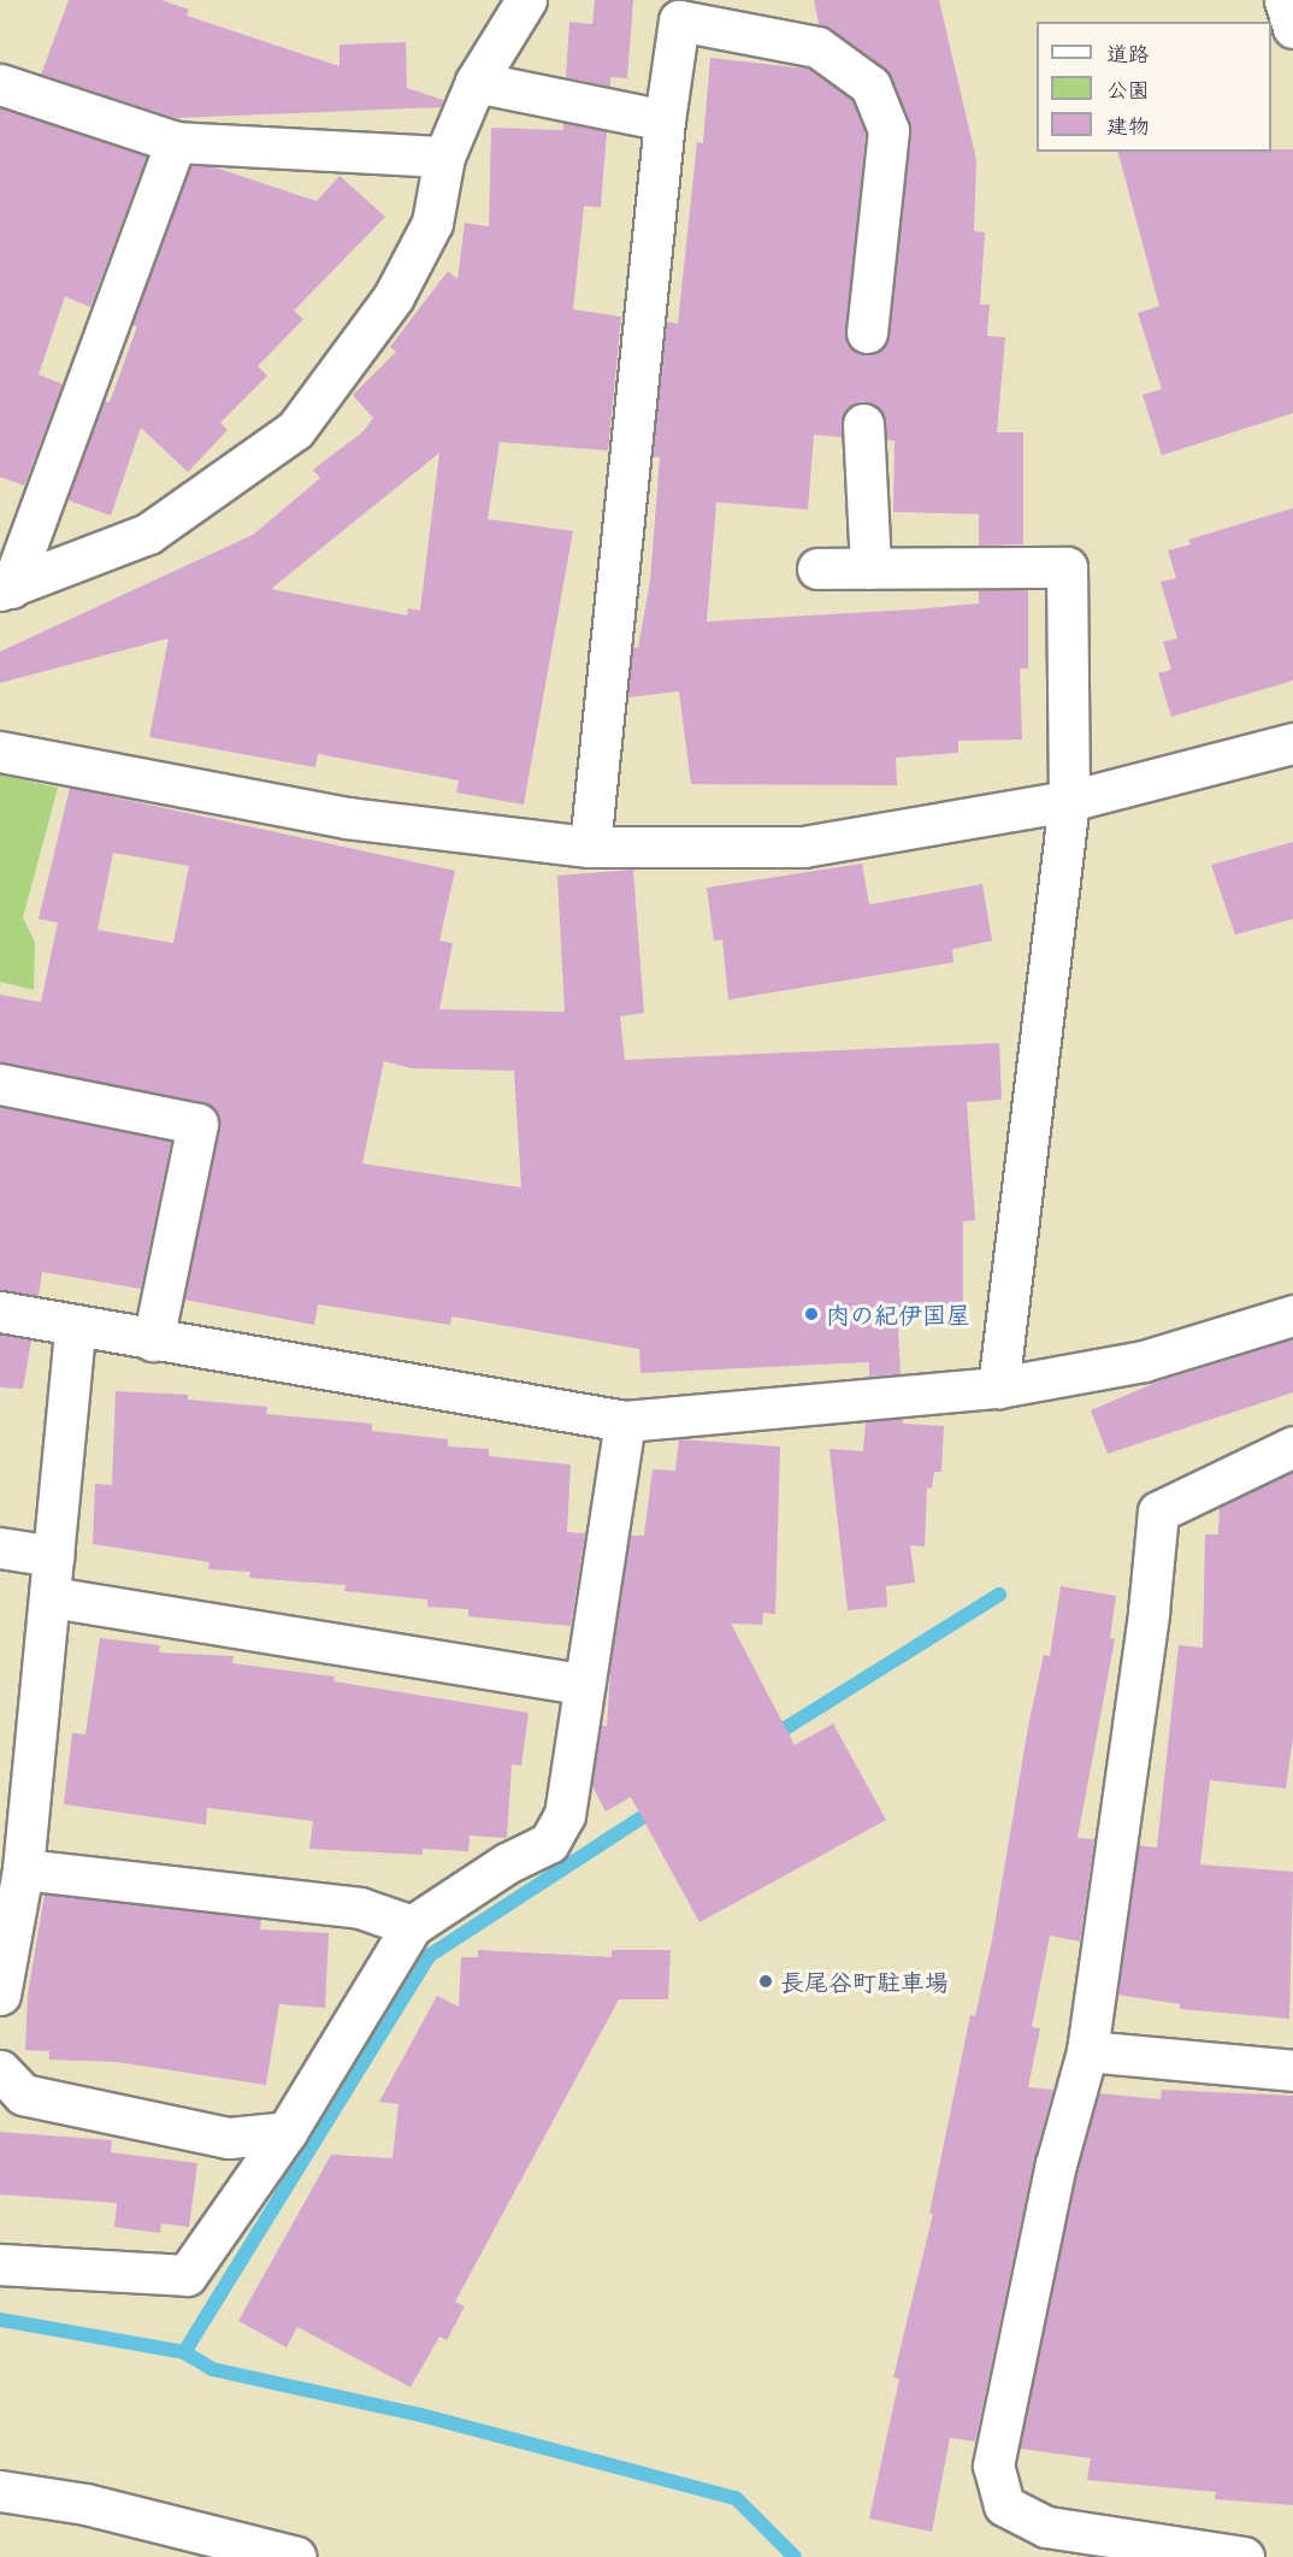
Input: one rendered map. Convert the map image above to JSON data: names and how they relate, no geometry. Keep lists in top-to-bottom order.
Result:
{
  "places": ["肉の紀伊国屋", "長尾谷町駐車場"],
  "legend": ["道路", "公園", "建物"]
}
